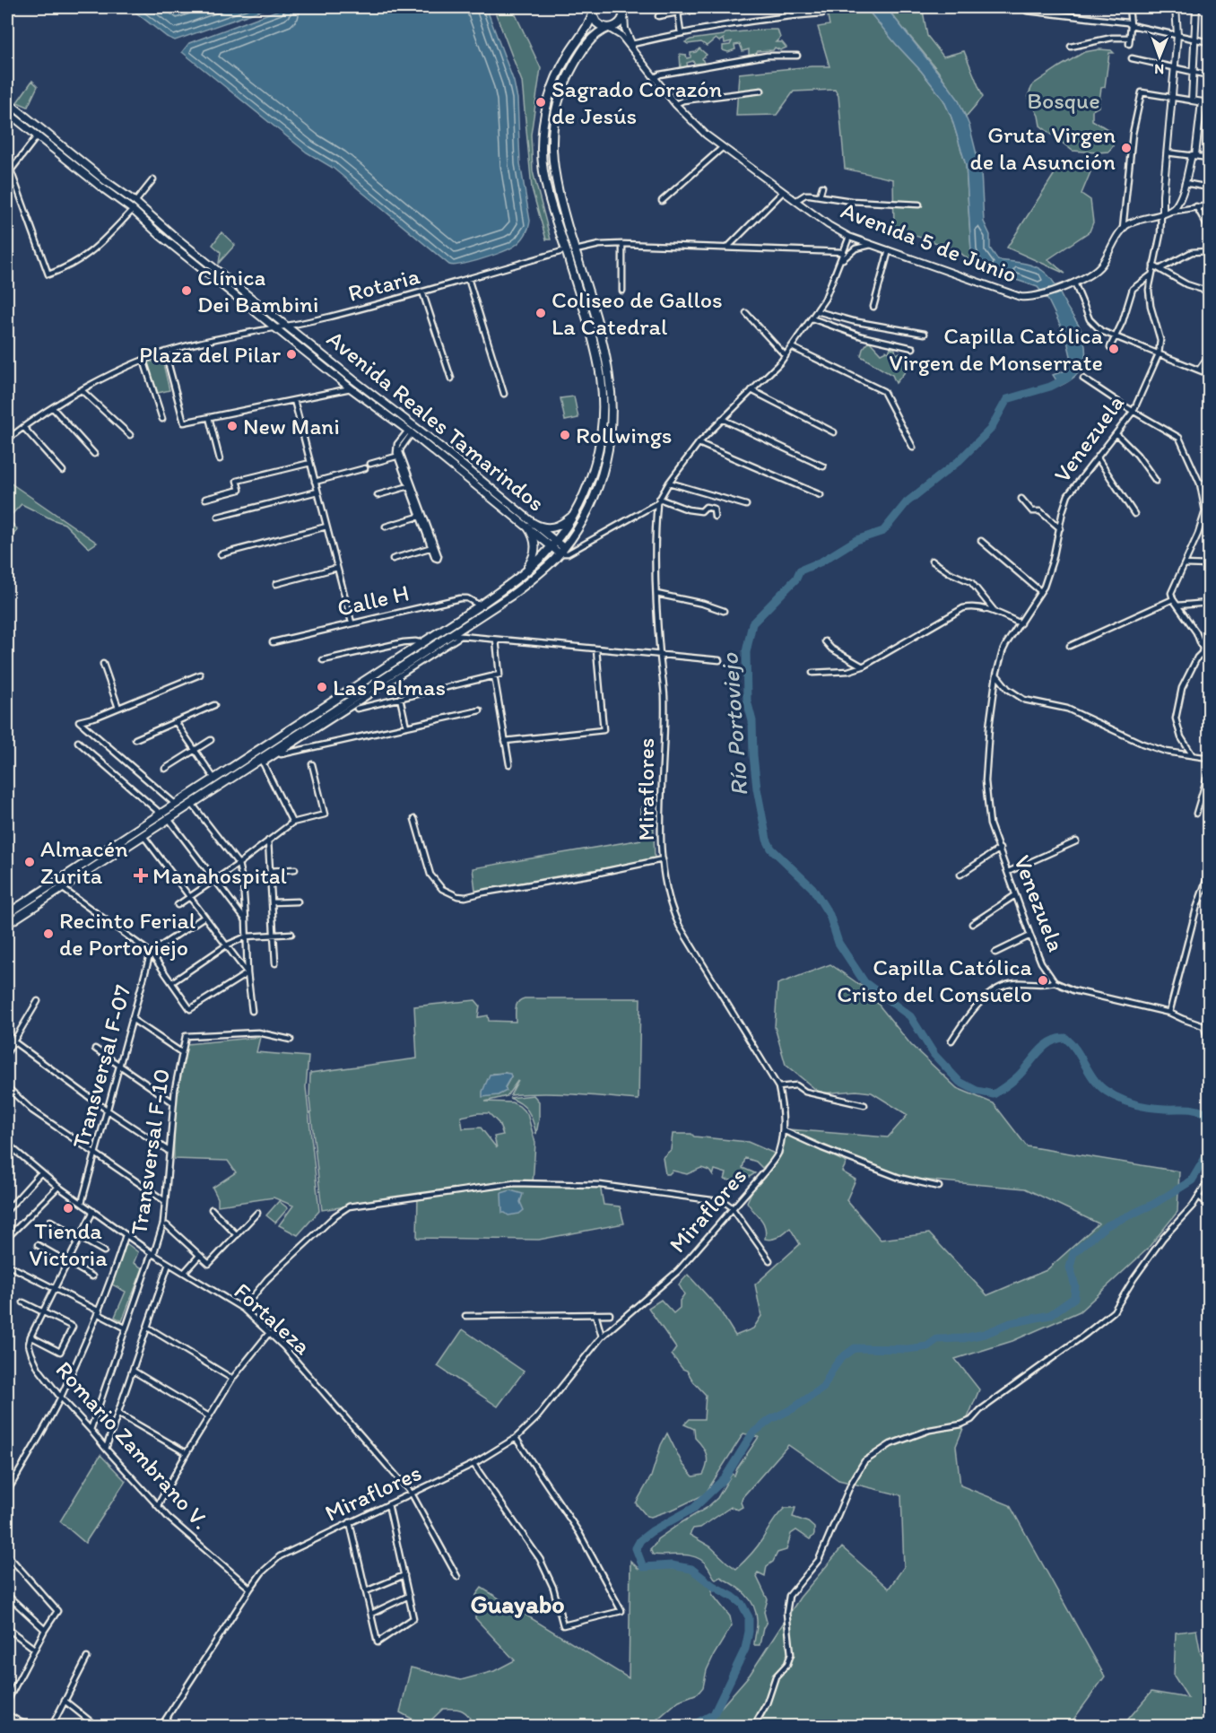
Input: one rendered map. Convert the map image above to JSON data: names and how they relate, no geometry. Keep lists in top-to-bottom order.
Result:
{
  "streets": {
    "main road": ["Avenida Reales Tamarindos"],
    "street": [
      "Avenida 5 de Junio",
      "Rotaria",
      "Venezuela",
      "Calle H",
      "Miraflores",
      "Transversal F-07",
      "Transversal F-10",
      "Fortaleza",
      "Romario Zambrano V."
    ]
  },
  "crossings": [
    ["Rotaria", "Avenida Reales Tamarindos"],
    ["Miraflores", "Fortaleza"],
    ["Miraflores", "Romario Zambrano V."],
    ["Transversal F-07", "Fortaleza"],
    ["Transversal F-10", "Fortaleza"],
    ["Transversal F-10", "Romario Zambrano V."]
  ],
  "districts": ["Guayabo"],
  "water": ["Río Portoviejo"],
  "parks": ["Bosque"],
  "places": {
    "other": [
      "Sagrado Corazón de Jesús",
      "Gruta Virgen de la Asunción",
      "Clínica Dei Bambini",
      "Coliseo de Gallos La Catedral",
      "Capilla Católica Virgen de Monserrate",
      "Plaza del Pilar",
      "New Mani",
      "Rollwings",
      "Las Palmas",
      "Almacén Zurita",
      "Recinto Ferial de Portoviejo",
      "Capilla Católica Cristo del Consuelo",
      "Tienda Victoria"
    ],
    "health": ["Manahospital"]
  },
  "north": "bottom"
}
